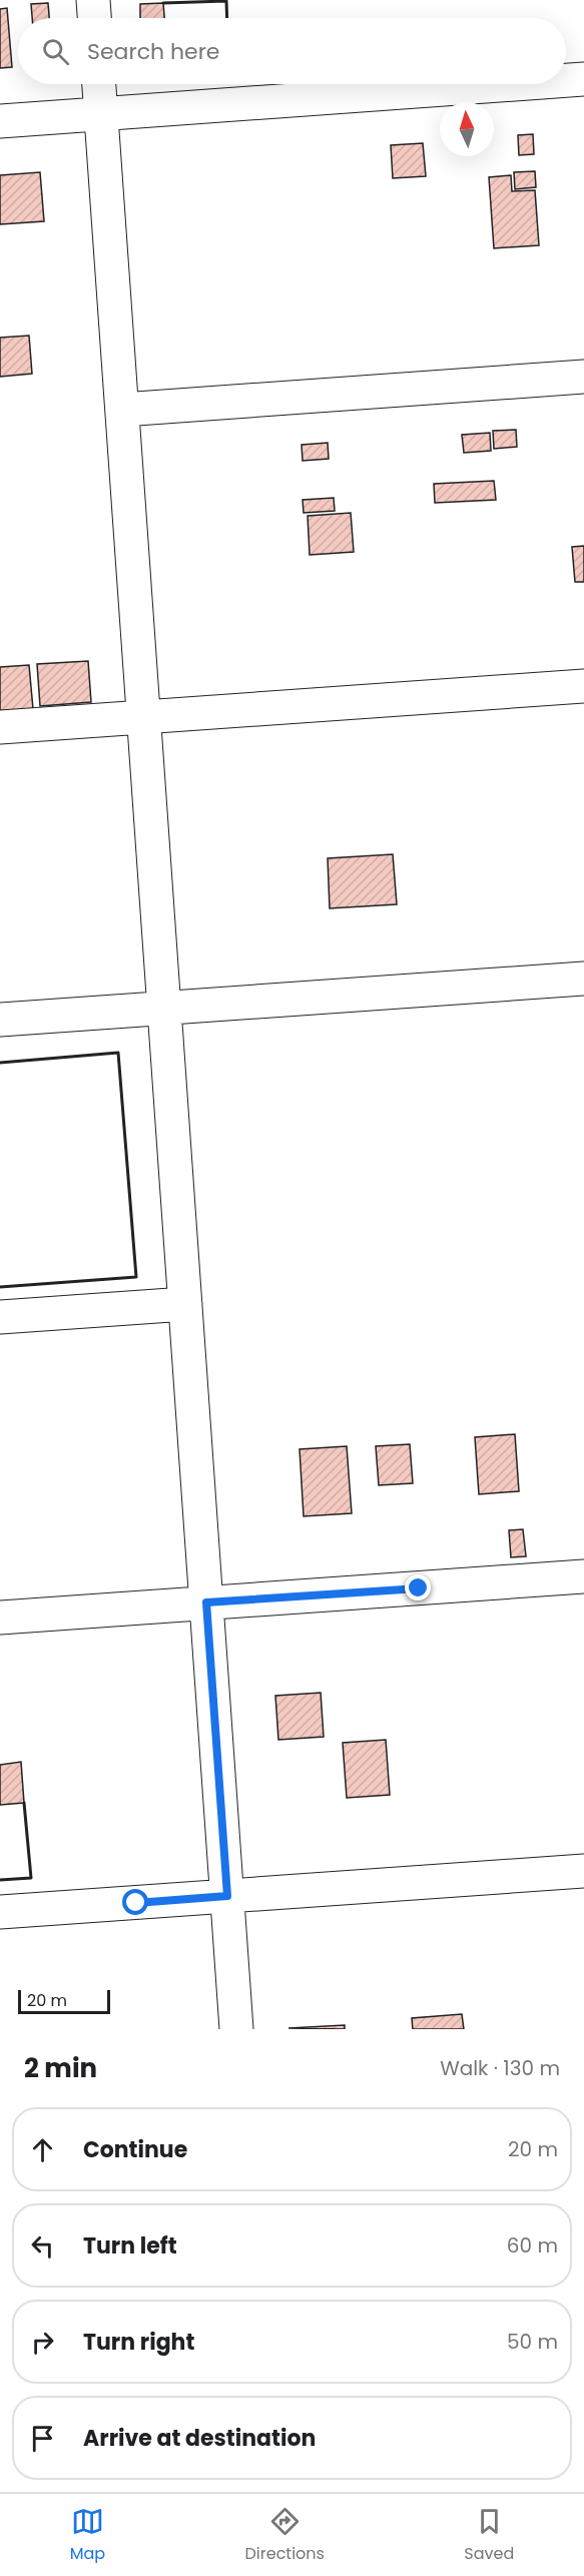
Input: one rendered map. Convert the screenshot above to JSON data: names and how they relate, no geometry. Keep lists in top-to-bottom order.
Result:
{
  "scale_bar": "20 m",
  "north": "top",
  "page": {
    "search": "Search here",
    "scale": "20 m",
    "heading": ["2 min", "Walk · 130 m"],
    "list": [
      ["Continue", "20 m"],
      ["Turn left", "60 m"],
      ["Turn right", "50 m"],
      "Arrive at destination"
    ],
    "nav": ["Map", "Directions", "Saved"]
  }
}
